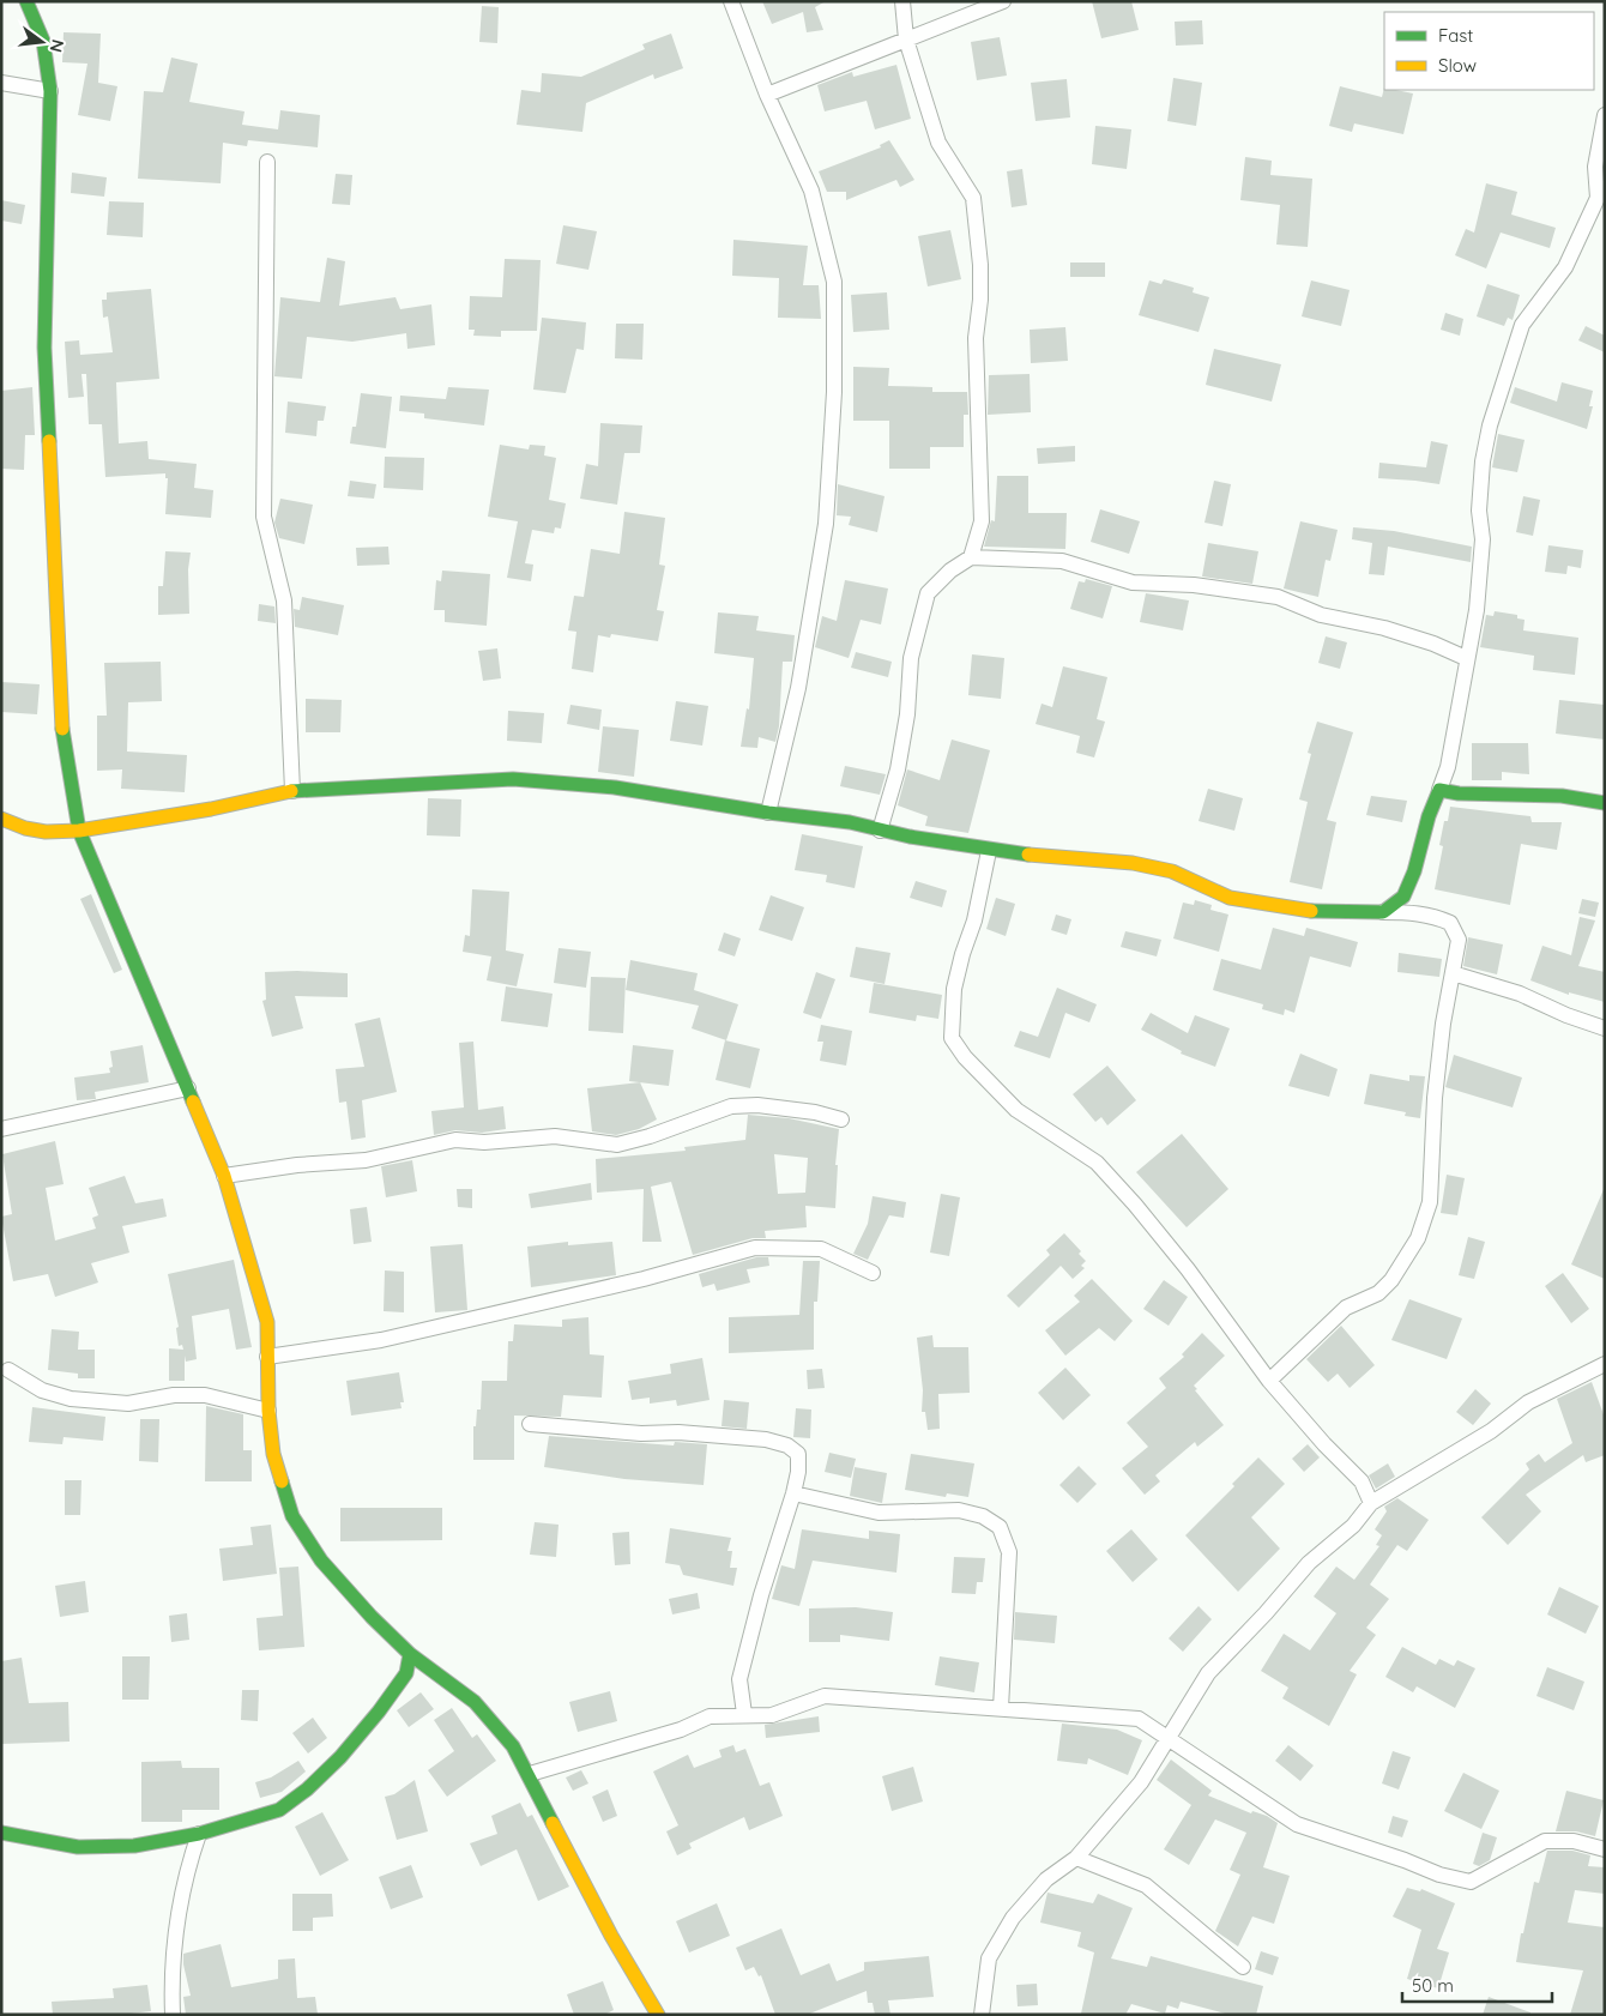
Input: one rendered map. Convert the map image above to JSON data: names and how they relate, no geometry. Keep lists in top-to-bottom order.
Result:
{
  "legend": ["Fast", "Slow"],
  "scale_bar": "50 m",
  "north": "right"
}
